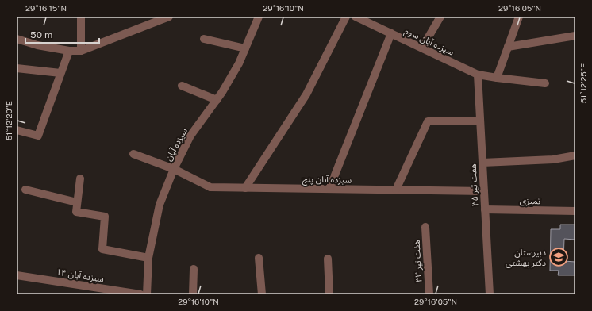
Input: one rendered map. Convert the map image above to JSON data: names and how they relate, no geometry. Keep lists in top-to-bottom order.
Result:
{
  "streets": {
    "street": [
      "سیزده آبان سوم",
      "سیزده آبان",
      "سیزده آبان پنج",
      "هفت تیر ۳۵",
      "تمیزی",
      "هفت تیر ۳۳",
      "سیزده آبان ۱۴"
    ]
  },
  "crossings": [
    ["سیزده آبان سوم", "هفت تیر ۳۵"],
    ["سیزده آبان", "سیزده آبان پنج"],
    ["سیزده آبان پنج", "هفت تیر ۳۵"],
    ["هفت تیر ۳۵", "تمیزی"]
  ],
  "places": {
    "school or university": ["دبیرستان دکتر بهشتی"]
  },
  "scale_bar": "50 m",
  "coordinates": [
    "29°16'15\"N",
    "29°16'10\"N",
    "29°16'05\"N",
    "51°12'25\"E",
    "51°12'20\"E"
  ]
}
